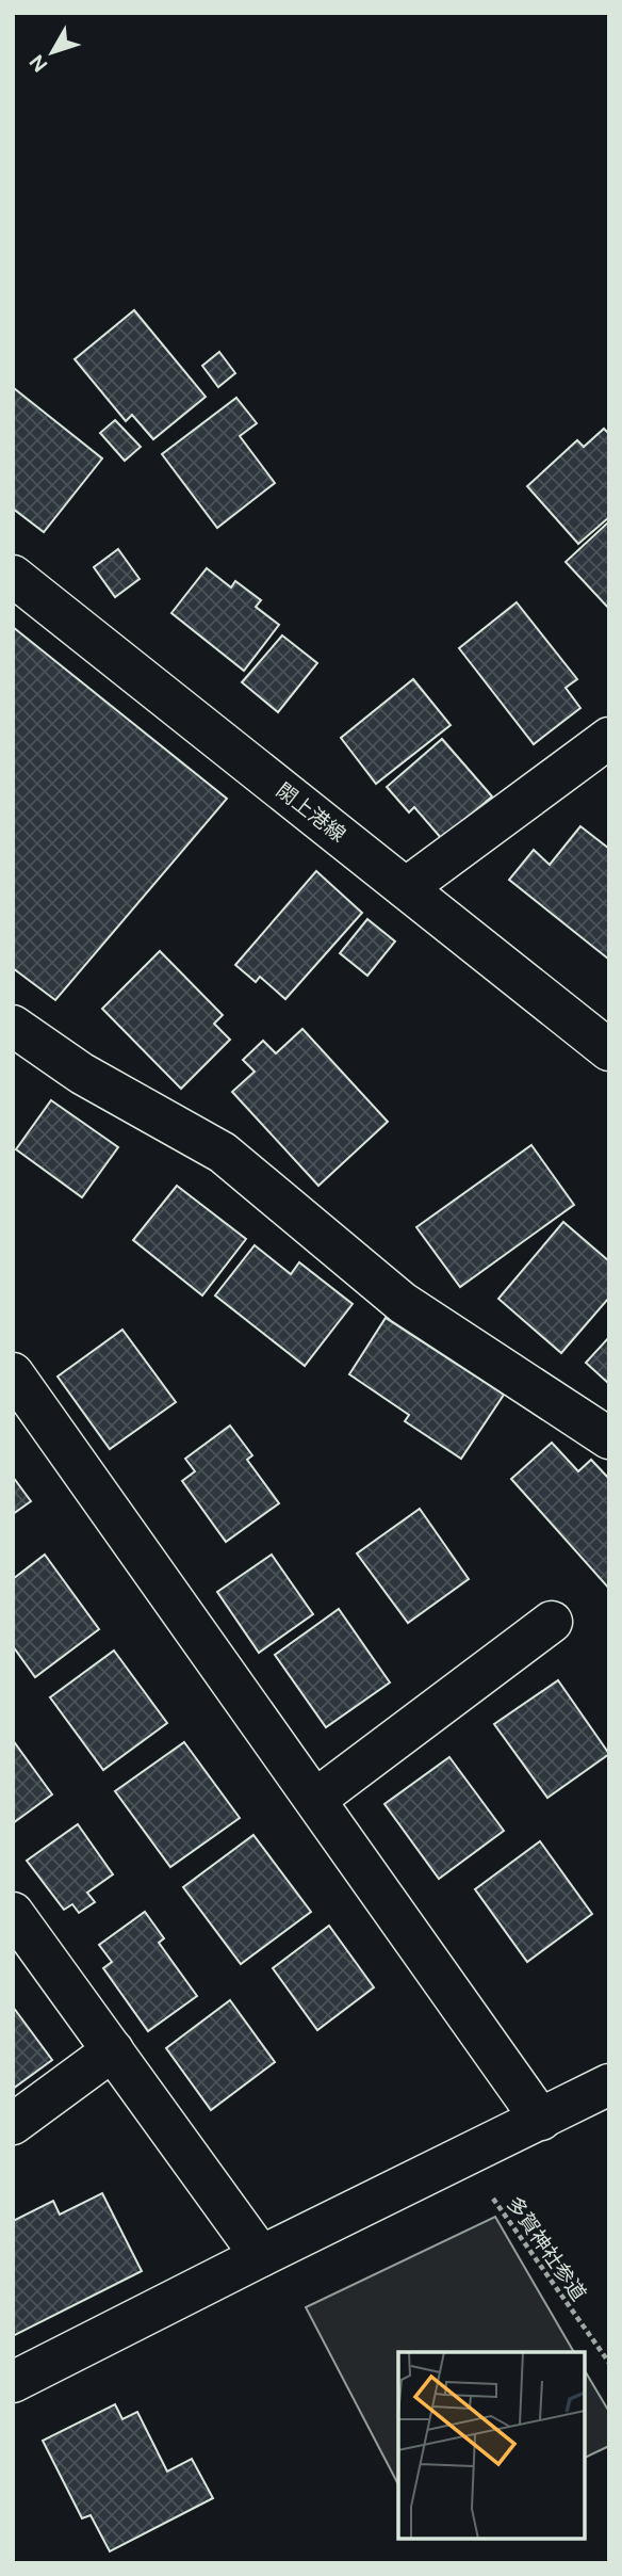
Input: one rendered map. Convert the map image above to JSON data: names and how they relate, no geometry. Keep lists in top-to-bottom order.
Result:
{
  "streets": {
    "street": ["閖上港線"],
    "path": ["多賀神社参道"]
  },
  "north": "bottom left"
}
